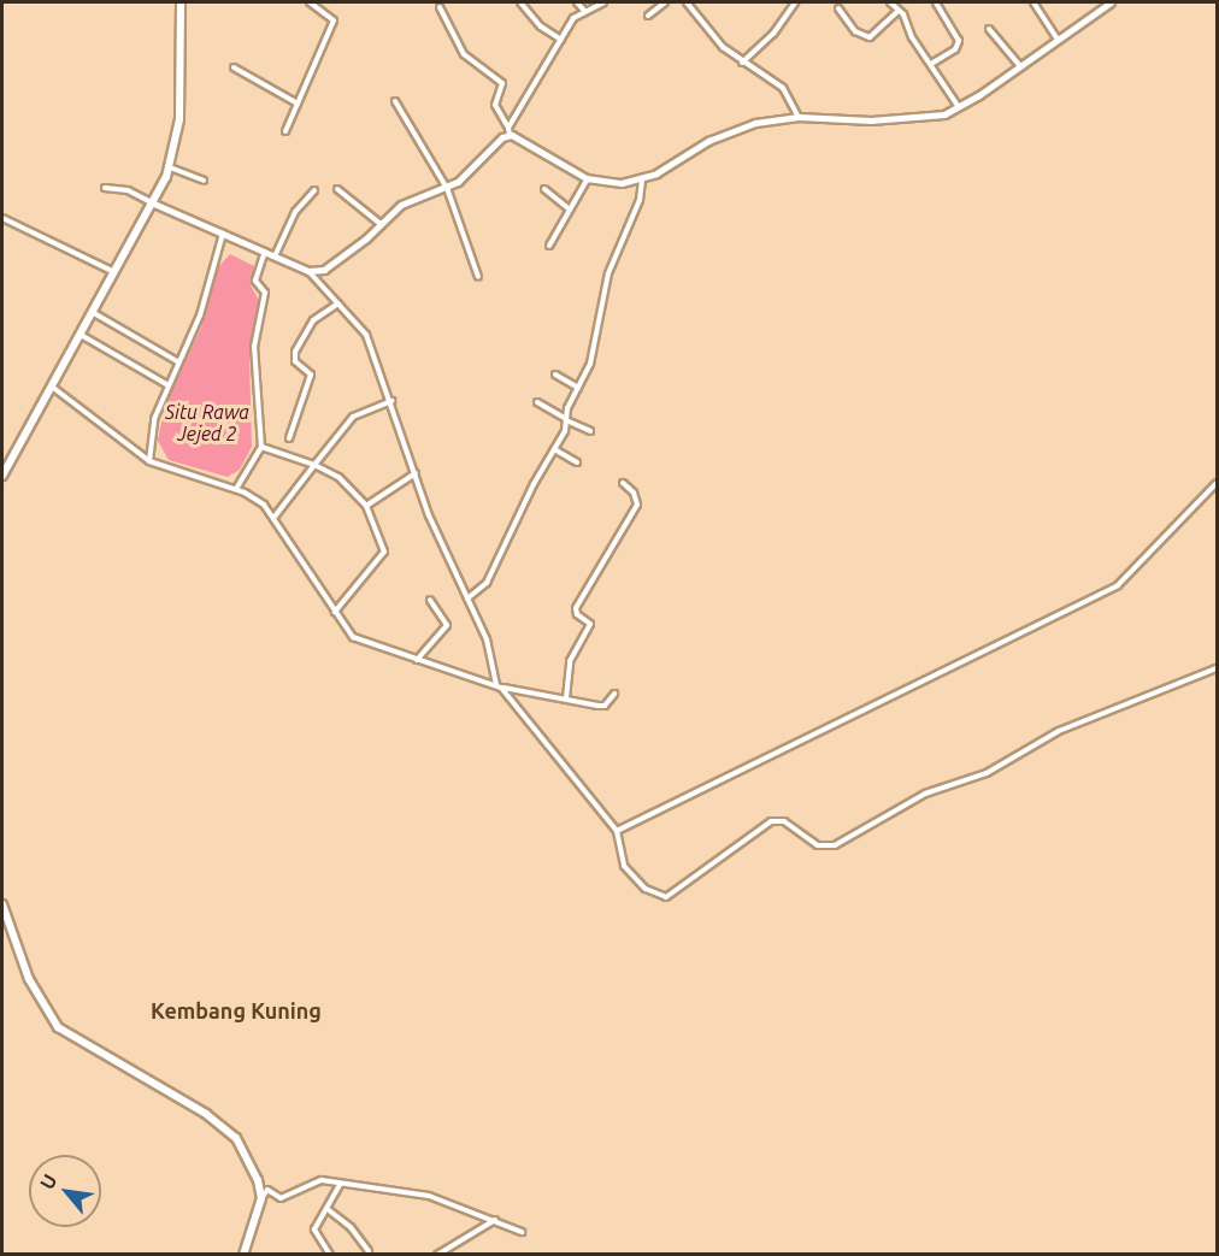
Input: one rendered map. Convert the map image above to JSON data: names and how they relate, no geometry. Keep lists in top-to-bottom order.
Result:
{
  "districts": ["Kembang Kuning"],
  "water": ["Situ Rawa Jejed 2"],
  "north": "top left"
}
